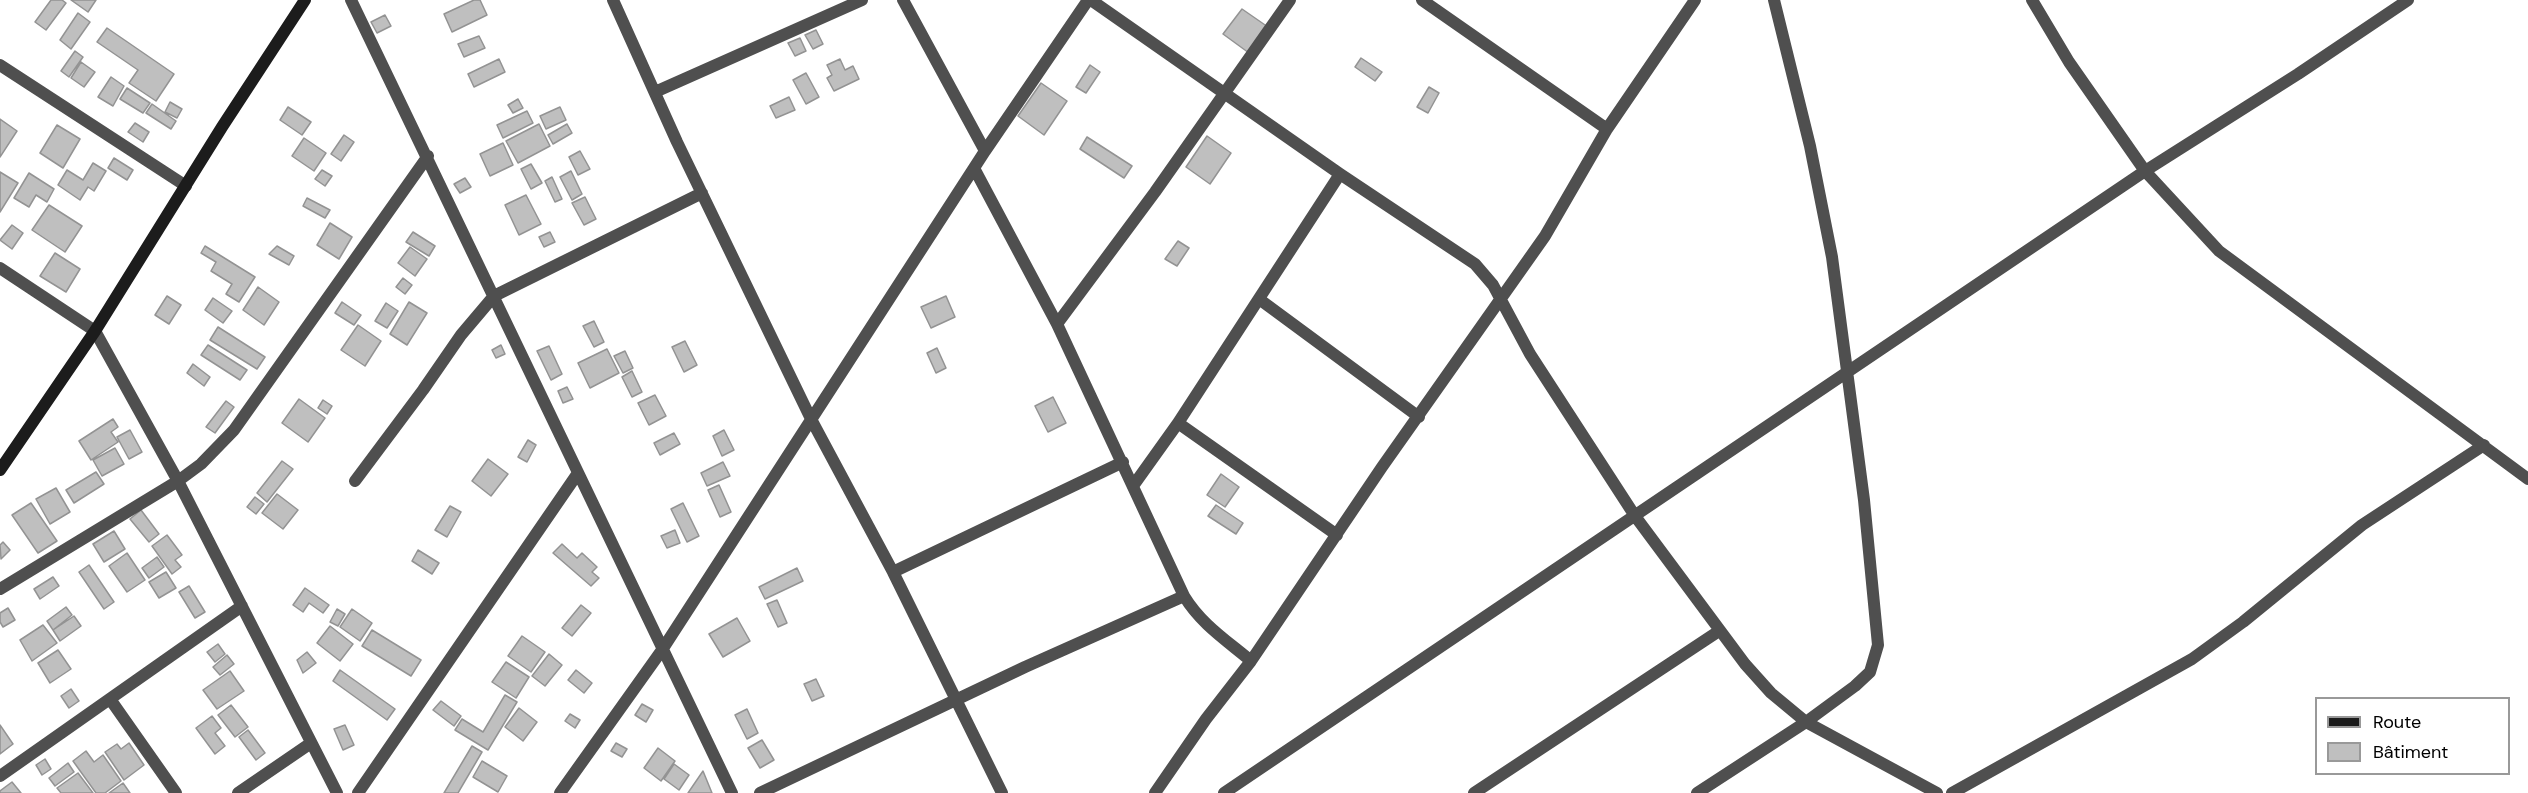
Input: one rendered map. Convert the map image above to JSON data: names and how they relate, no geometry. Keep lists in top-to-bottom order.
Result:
{
  "legend": ["Route", "Bâtiment"]
}
